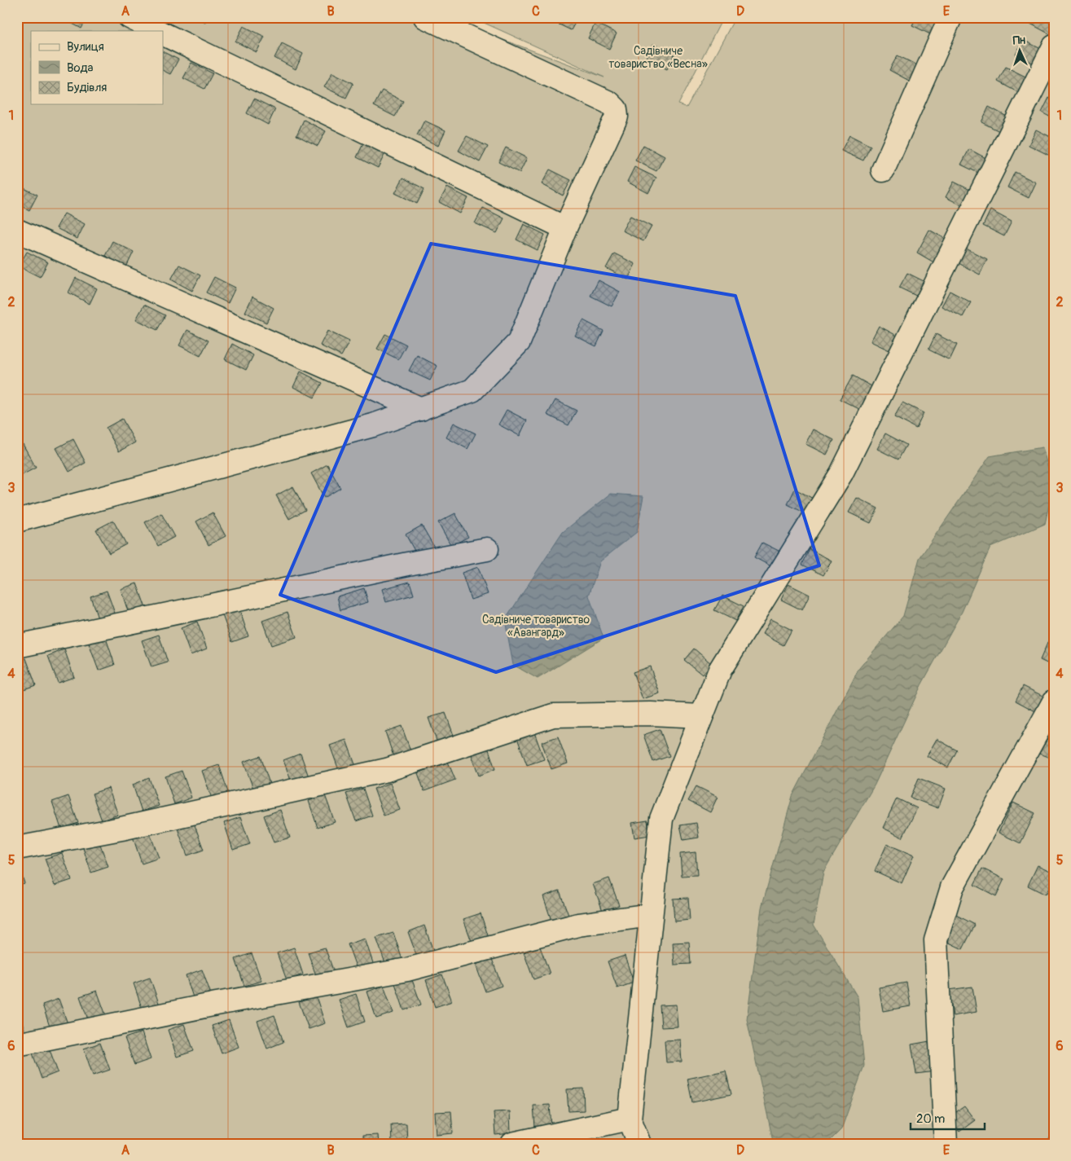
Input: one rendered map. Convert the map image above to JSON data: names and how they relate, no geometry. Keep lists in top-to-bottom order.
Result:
{
  "parks": ["Садівниче товариство «Весна»", "Садівниче товариство «Авангард»"],
  "legend": ["Вулиця", "Вода", "Будівля"],
  "scale_bar": "20 m",
  "north": "top",
  "grid": {
    "columns": [
      "A",
      "B",
      "C",
      "D",
      "E"
    ],
    "rows": [
      "1",
      "2",
      "3",
      "4",
      "5",
      "6"
    ]
  }
}
